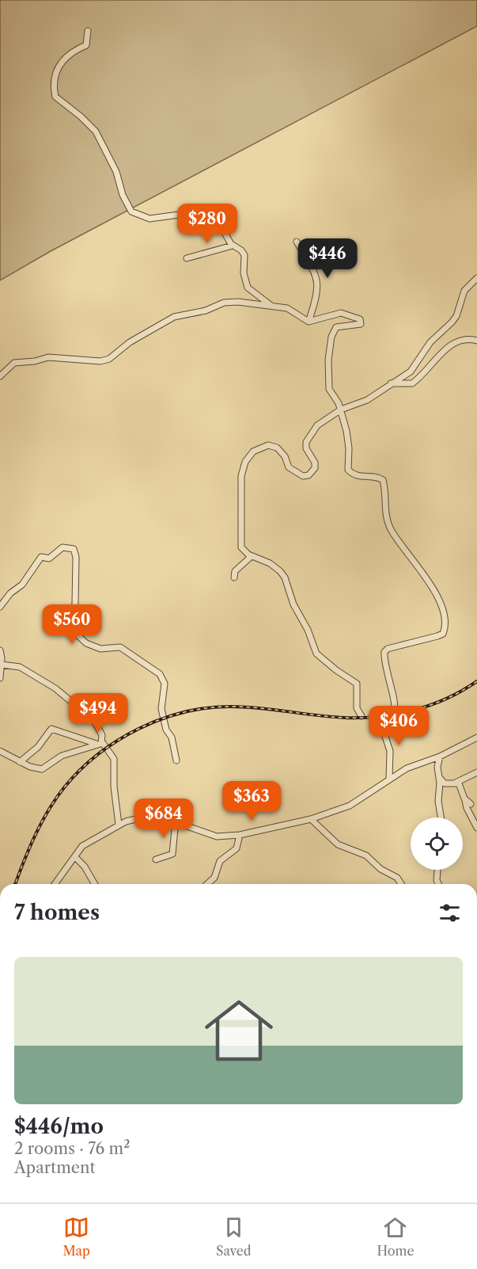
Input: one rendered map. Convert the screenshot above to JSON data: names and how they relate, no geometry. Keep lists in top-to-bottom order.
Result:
{
  "page": {
    "price": [
      "$280",
      "$446",
      "$560",
      "$494",
      "$406",
      "$363",
      "$684"
    ],
    "heading": "7 homes",
    "list": [
      {
        "name": "$446/mo",
        "note": "2 rooms · 76 m² · Apartment"
      }
    ],
    "tabs": ["Map", "Saved", "Home"]
  }
}
